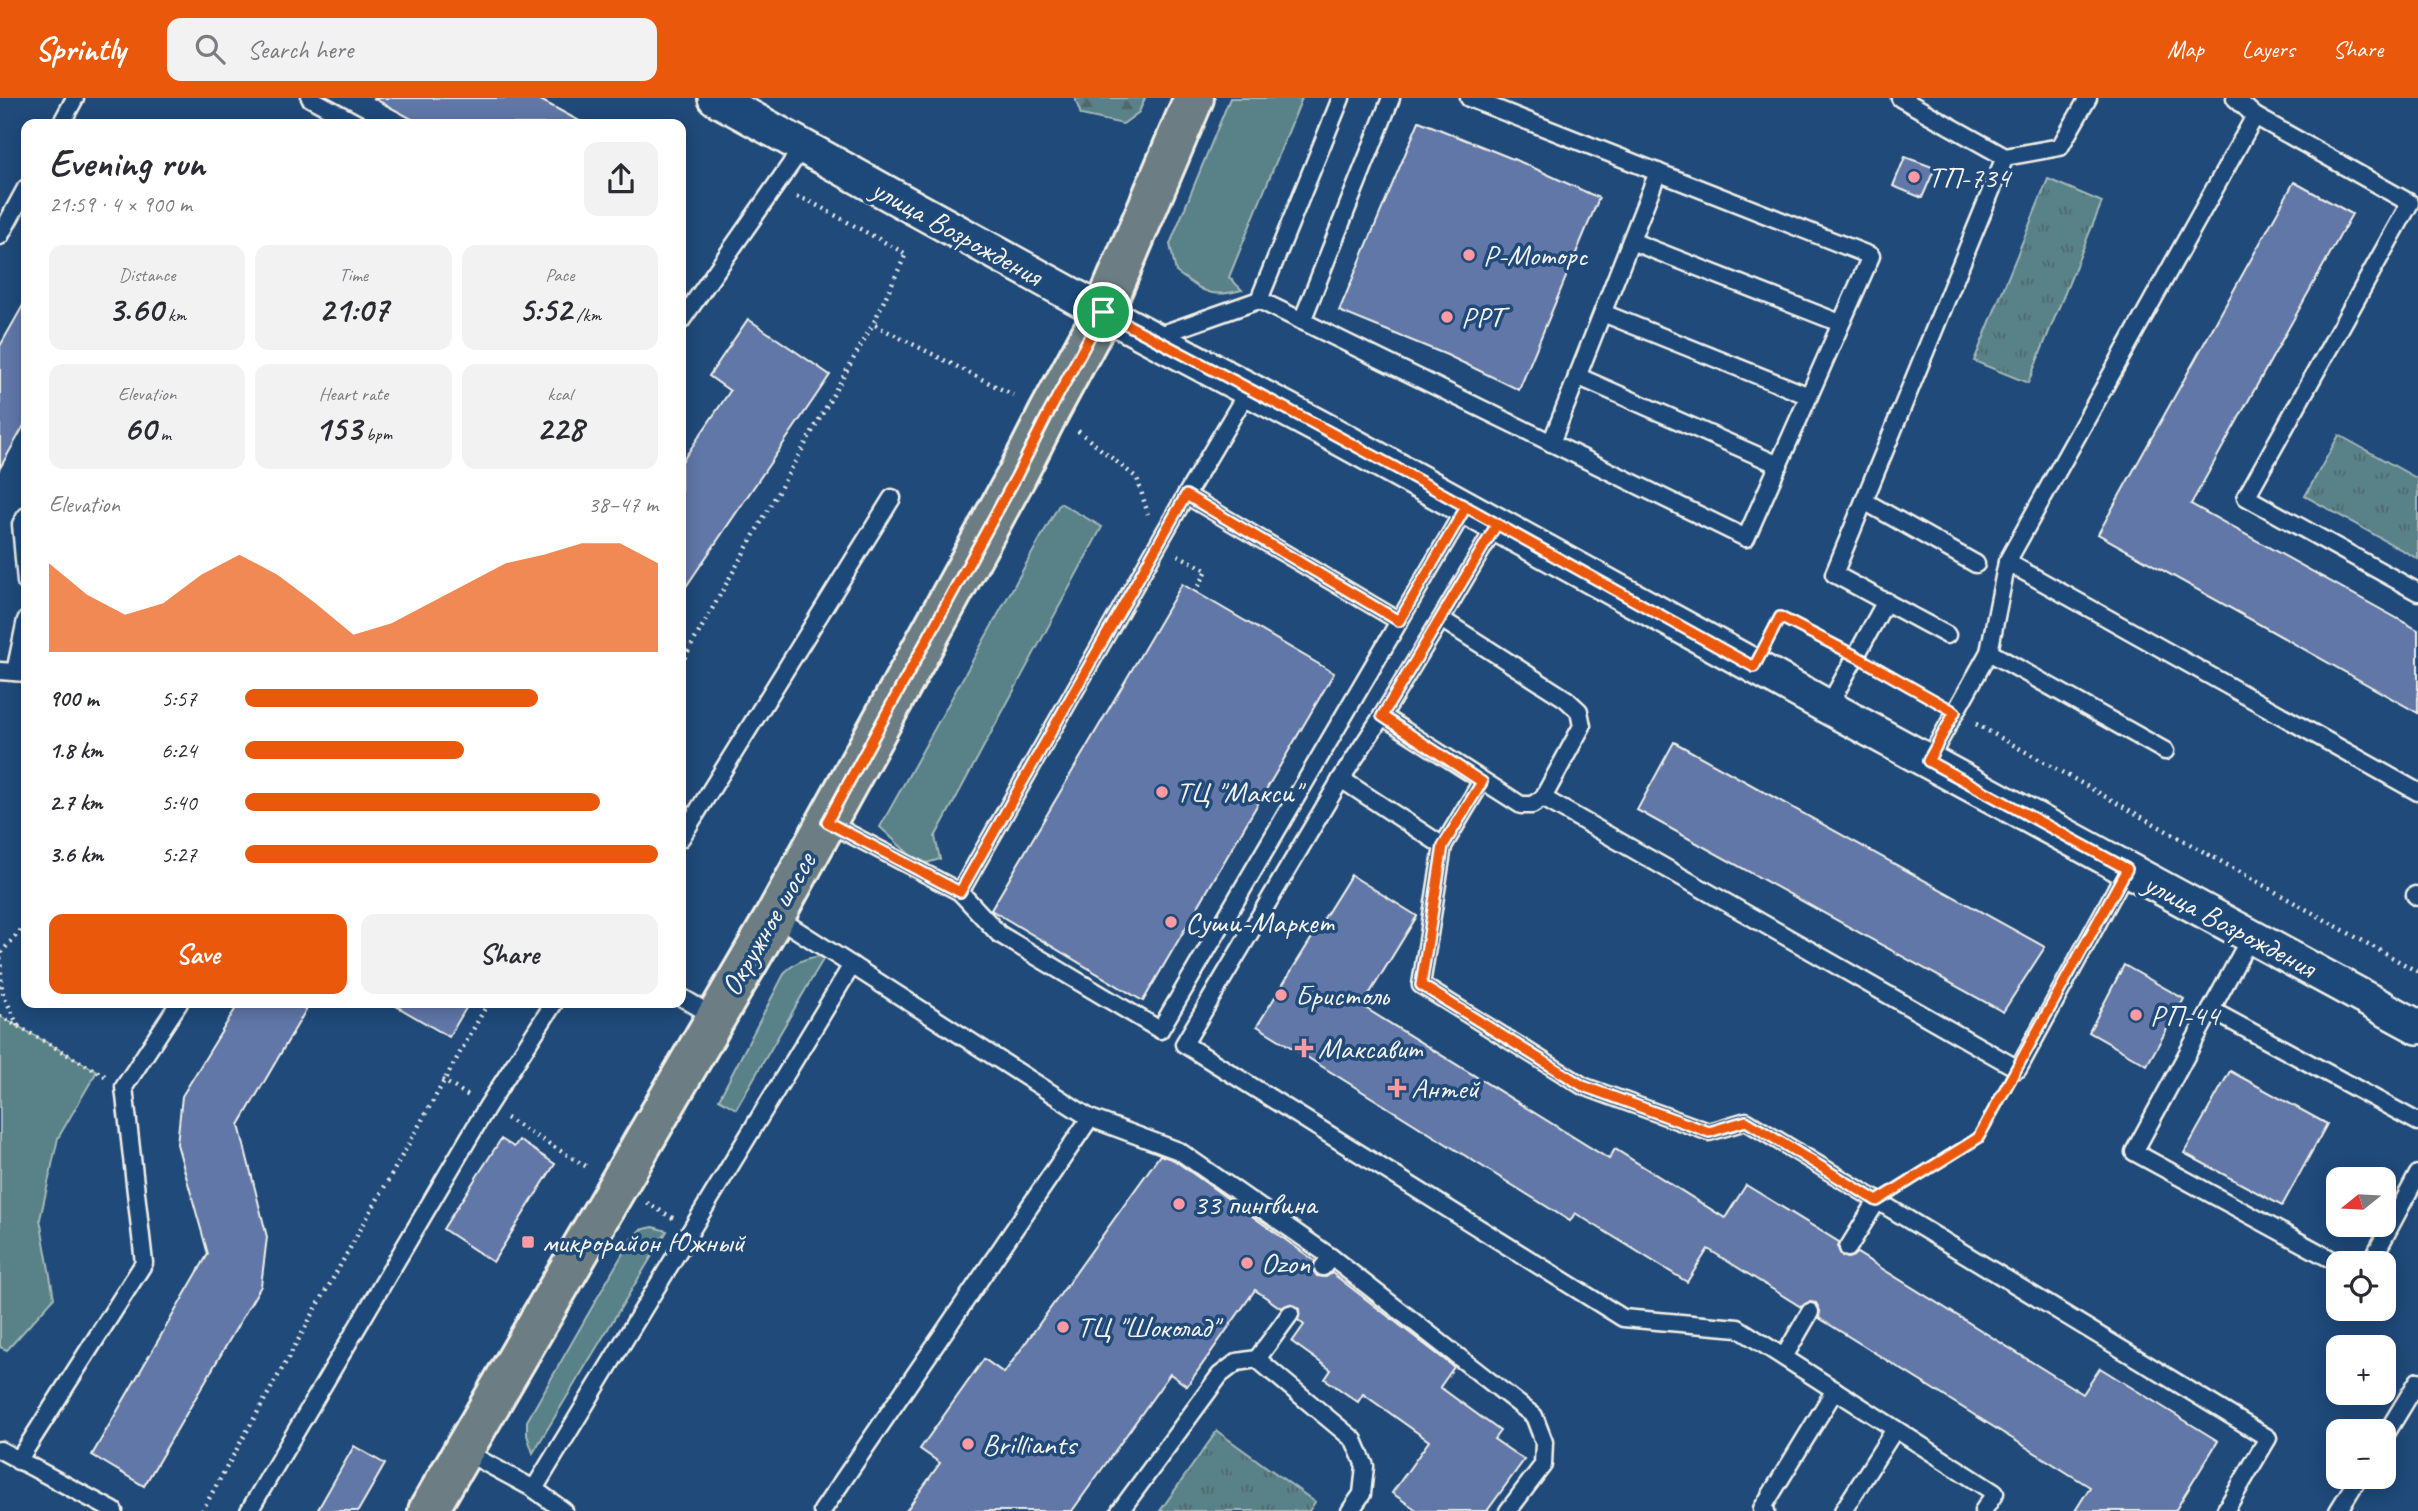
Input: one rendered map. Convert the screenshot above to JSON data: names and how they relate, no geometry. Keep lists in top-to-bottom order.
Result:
{
  "streets": {
    "main road": ["Окружное шоссе"],
    "street": ["улица Возрождения"]
  },
  "crossings": [
    ["улица Возрождения", "Окружное шоссе"]
  ],
  "places": {
    "other": [
      "ТП-734",
      "Р-Моторс",
      "РРТ",
      "ТЦ \"Макси\"",
      "Суши-Маркет",
      "Бристоль",
      "РП-44",
      "33 пингвина",
      "Ozon",
      "ТЦ \"Шоколад\"",
      "Brilliants"
    ],
    "health": ["Максавит", "Антей"],
    "transit": ["микрорайон Южный"]
  },
  "north": "left",
  "page": {
    "header": "Sprintly",
    "search": "Search here",
    "nav": ["Map", "Layers", "Share"],
    "heading": ["Evening run", "21:59 · 4 × 900 m"],
    "stats": [
      ["Distance", "3.60 km"],
      ["Time", "21:07"],
      ["Pace", "5:52 /km"],
      ["Elevation", "60 m"],
      ["Heart rate", "153 bpm"],
      ["kcal", "228"]
    ],
    "chart": ["Elevation", "38–47 m"],
    "list": [
      {
        "name": "900 m",
        "note": "5:57"
      },
      {
        "name": "1.8 km",
        "note": "6:24"
      },
      {
        "name": "2.7 km",
        "note": "5:40"
      },
      {
        "name": "3.6 km",
        "note": "5:27"
      }
    ],
    "buttons": ["Save", "Share"],
    "map_buttons": ["+", "−"]
  }
}
